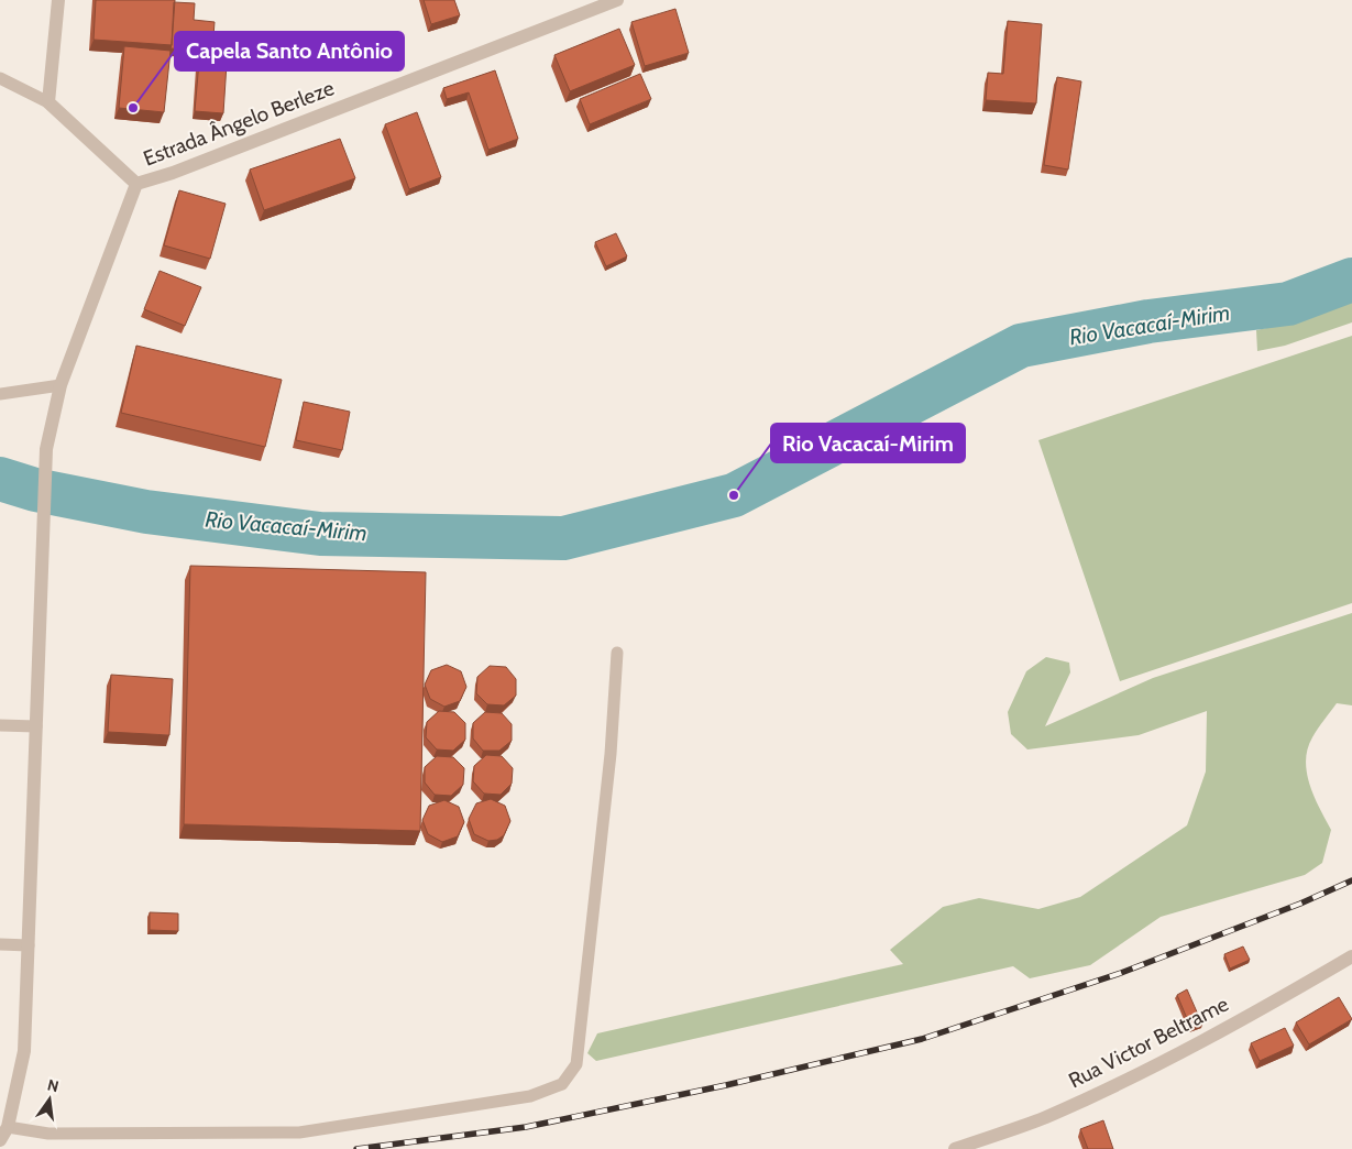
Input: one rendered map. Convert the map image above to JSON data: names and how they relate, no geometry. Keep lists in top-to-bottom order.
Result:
{
  "streets": {
    "street": ["Estrada Ângelo Berleze", "Rua Victor Beltrame"]
  },
  "water": ["Rio Vacacaí-Mirim"],
  "places": ["Capela Santo Antônio", "Rio Vacacaí-Mirim"],
  "north": "top"
}
